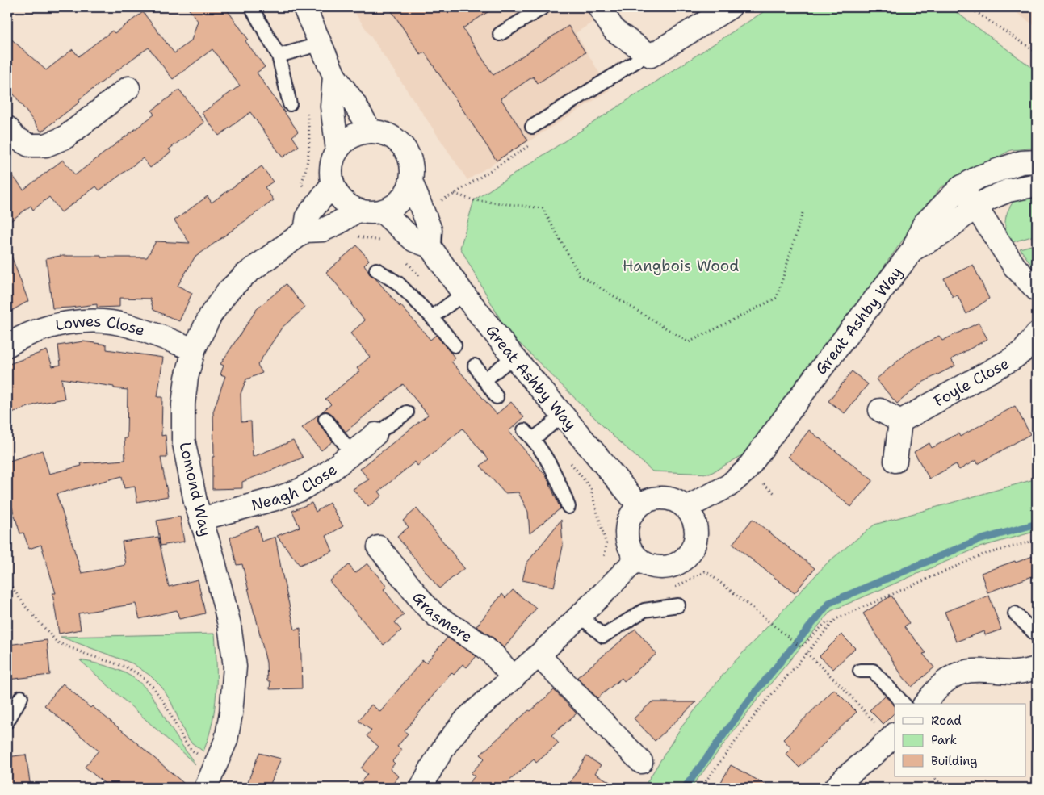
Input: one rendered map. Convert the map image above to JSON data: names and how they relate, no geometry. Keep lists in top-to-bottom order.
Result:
{
  "streets": {
    "street": [
      "Great Ashby Way",
      "Lowes Close",
      "Foyle Close",
      "Neagh Close",
      "Lomond Way",
      "Grasmere"
    ]
  },
  "crossings": [
    ["Lowes Close", "Lomond Way"],
    ["Neagh Close", "Lomond Way"]
  ],
  "parks": ["Hangbois Wood"],
  "legend": ["Road", "Park", "Building"]
}
